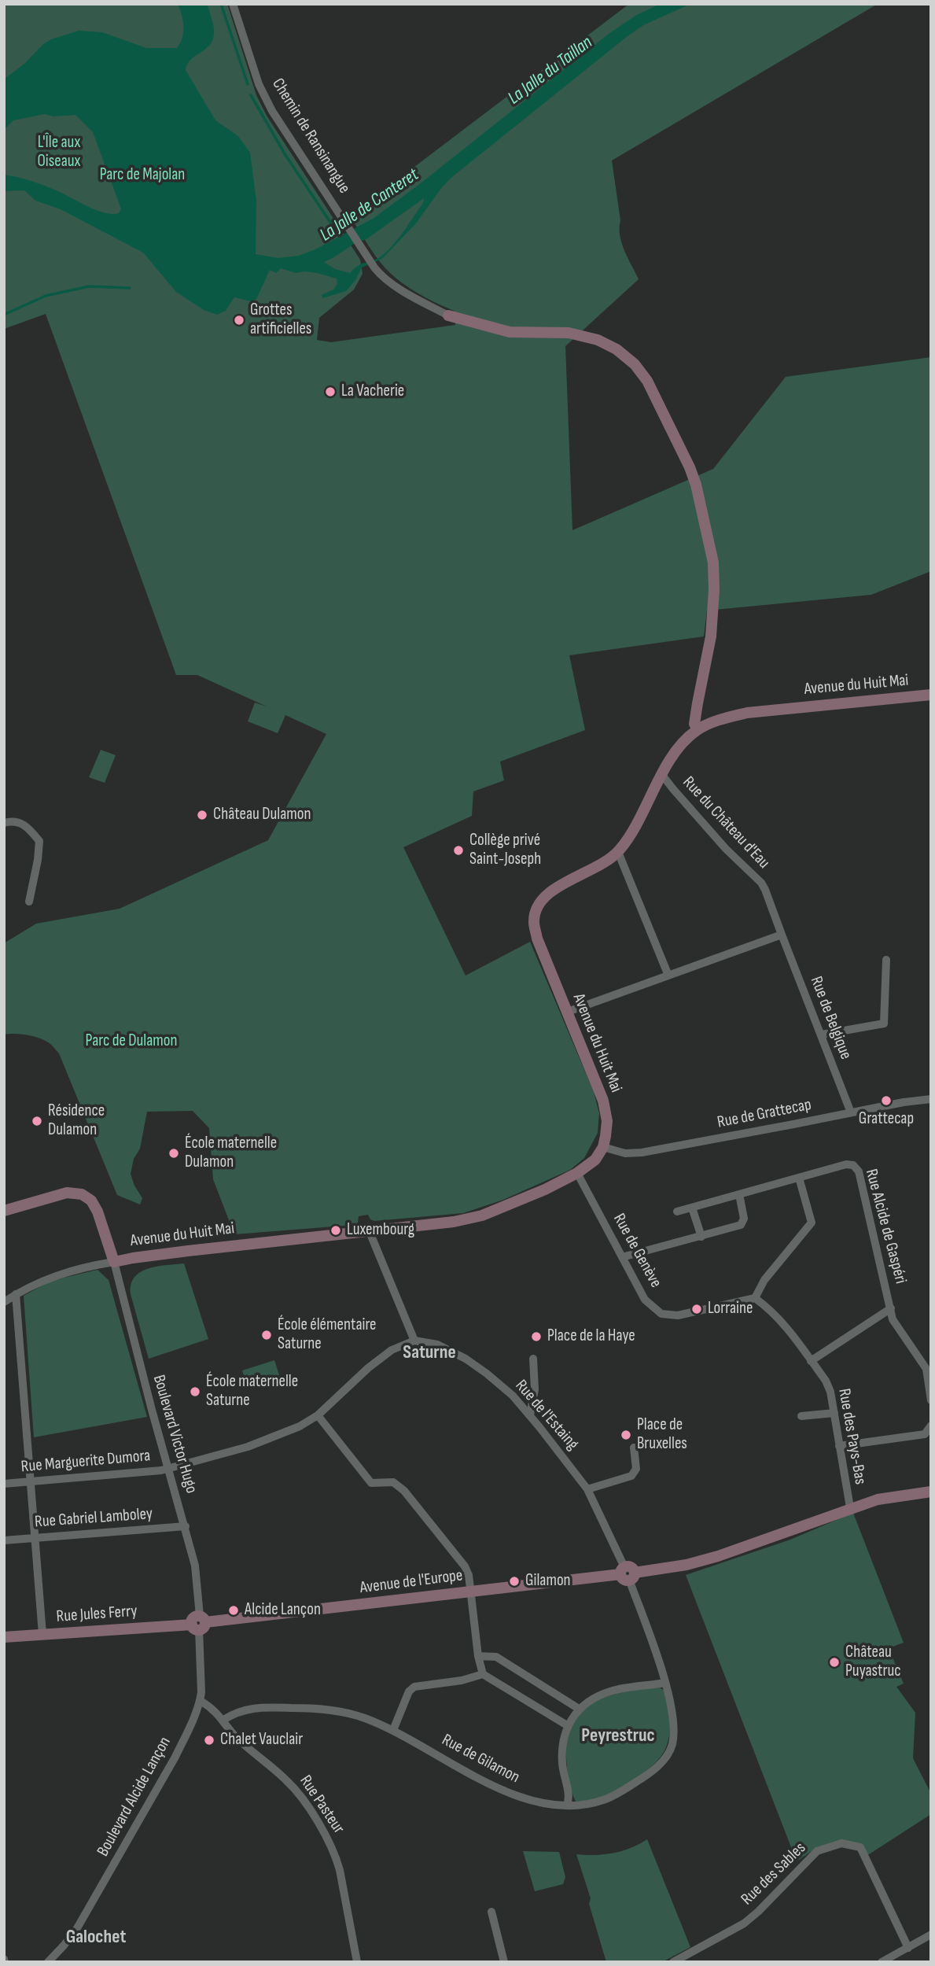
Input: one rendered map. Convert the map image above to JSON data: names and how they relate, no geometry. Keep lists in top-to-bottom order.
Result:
{
  "streets": {
    "street": [
      "Chemin de Ransinangue",
      "Avenue du Huit Mai",
      "Rue du Château d'Eau",
      "Rue de Belgique",
      "Rue de Grattecap",
      "Rue Alcide de Gaspéri",
      "Rue de Genève",
      "Rue de l'Estaing",
      "Boulevard Victor Hugo",
      "Rue des Pays-Bas",
      "Rue Marguerite Dumora",
      "Rue Gabriel Lamboley",
      "Avenue de l'Europe",
      "Rue Jules Ferry",
      "Rue de Gilamon",
      "Boulevard Alcide Lançon",
      "Rue Pasteur",
      "Rue des Sables"
    ]
  },
  "crossings": [
    ["Chemin de Ransinangue", "Avenue du Huit Mai"],
    ["Avenue du Huit Mai", "Rue du Château d'Eau"],
    ["Avenue du Huit Mai", "Rue de Grattecap"],
    ["Avenue du Huit Mai", "Rue de Genève"],
    ["Avenue du Huit Mai", "Boulevard Victor Hugo"],
    ["Rue du Château d'Eau", "Rue de Belgique"],
    ["Rue de Belgique", "Rue de Grattecap"],
    ["Rue de Genève", "Rue des Pays-Bas"],
    ["Rue de l'Estaing", "Avenue de l'Europe"],
    ["Rue de l'Estaing", "Rue de Gilamon"],
    ["Boulevard Victor Hugo", "Rue Marguerite Dumora"],
    ["Boulevard Victor Hugo", "Rue Gabriel Lamboley"],
    ["Boulevard Victor Hugo", "Avenue de l'Europe"],
    ["Boulevard Victor Hugo", "Rue Jules Ferry"],
    ["Boulevard Victor Hugo", "Boulevard Alcide Lançon"],
    ["Rue des Pays-Bas", "Avenue de l'Europe"],
    ["Avenue de l'Europe", "Rue Jules Ferry"],
    ["Avenue de l'Europe", "Rue de Gilamon"],
    ["Avenue de l'Europe", "Boulevard Alcide Lançon"],
    ["Rue Jules Ferry", "Boulevard Alcide Lançon"],
    ["Rue de Gilamon", "Rue Pasteur"],
    ["Boulevard Alcide Lançon", "Rue Pasteur"]
  ],
  "districts": ["Saturne", "Peyrestruc", "Galochet"],
  "water": ["La Jalle du Taillan", "La Jalle de Canteret"],
  "parks": ["L'Île aux Oiseaux", "Parc de Majolan", "Parc de Dulamon"],
  "places": [
    "Grottes artificielles",
    "La Vacherie",
    "Château Dulamon",
    "Collège privé Saint-Joseph",
    "Grattecap",
    "Résidence Dulamon",
    "École maternelle Dulamon",
    "Luxembourg",
    "Lorraine",
    "École élémentaire Saturne",
    "Place de la Haye",
    "École maternelle Saturne",
    "Place de Bruxelles",
    "Gilamon",
    "Alcide Lançon",
    "Château Puyastruc",
    "Chalet Vauclair"
  ]
}
